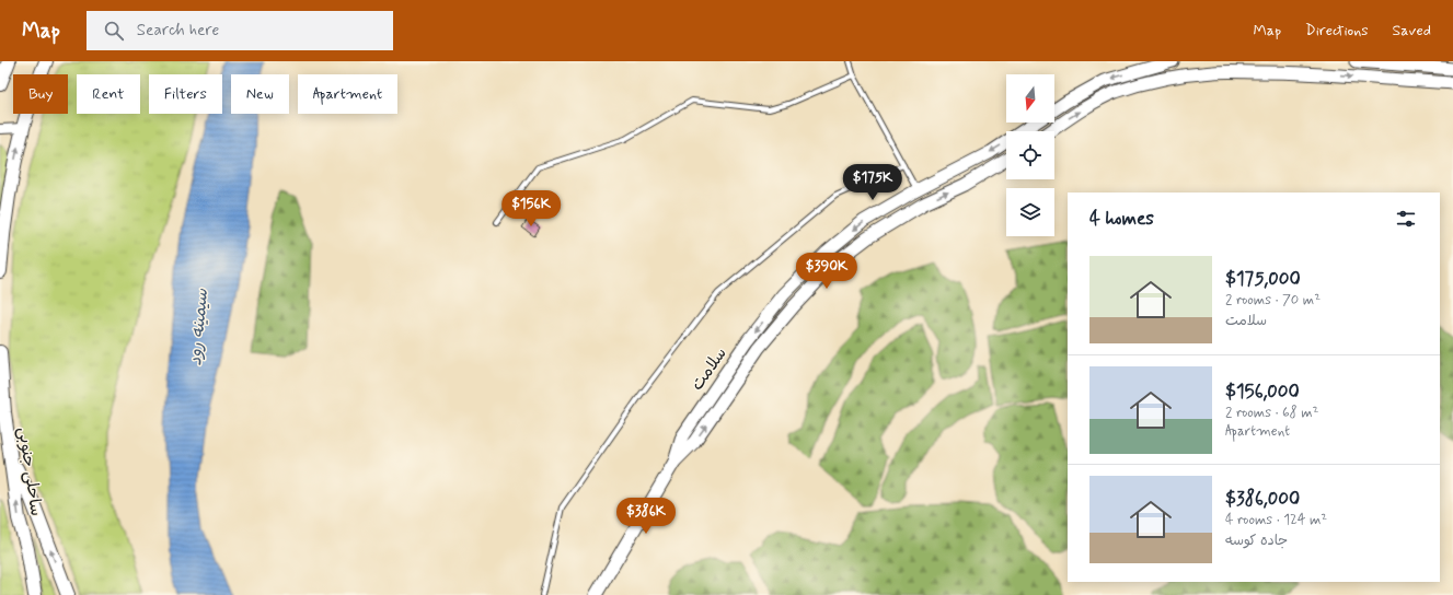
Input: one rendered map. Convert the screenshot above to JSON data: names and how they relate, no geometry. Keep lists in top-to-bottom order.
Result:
{
  "streets": {
    "main road": ["سلامت", "ساحلی جنوبی"]
  },
  "water": ["سیمینه رود"],
  "north": "bottom",
  "page": {
    "header": "Map",
    "search": "Search here",
    "nav": ["Map", "Directions", "Saved"],
    "chip": [
      "Buy",
      "Rent",
      "Filters",
      "New",
      "Apartment"
    ],
    "price": [
      "$175K",
      "$156K",
      "$390K",
      "$386K"
    ],
    "heading": "4 homes",
    "list": [
      {
        "name": "$175,000",
        "note": "2 rooms · 70 m² · سلامت"
      },
      {
        "name": "$156,000",
        "note": "2 rooms · 68 m² · Apartment"
      },
      {
        "name": "$386,000",
        "note": "4 rooms · 124 m² · جاده کوسه"
      }
    ]
  }
}
